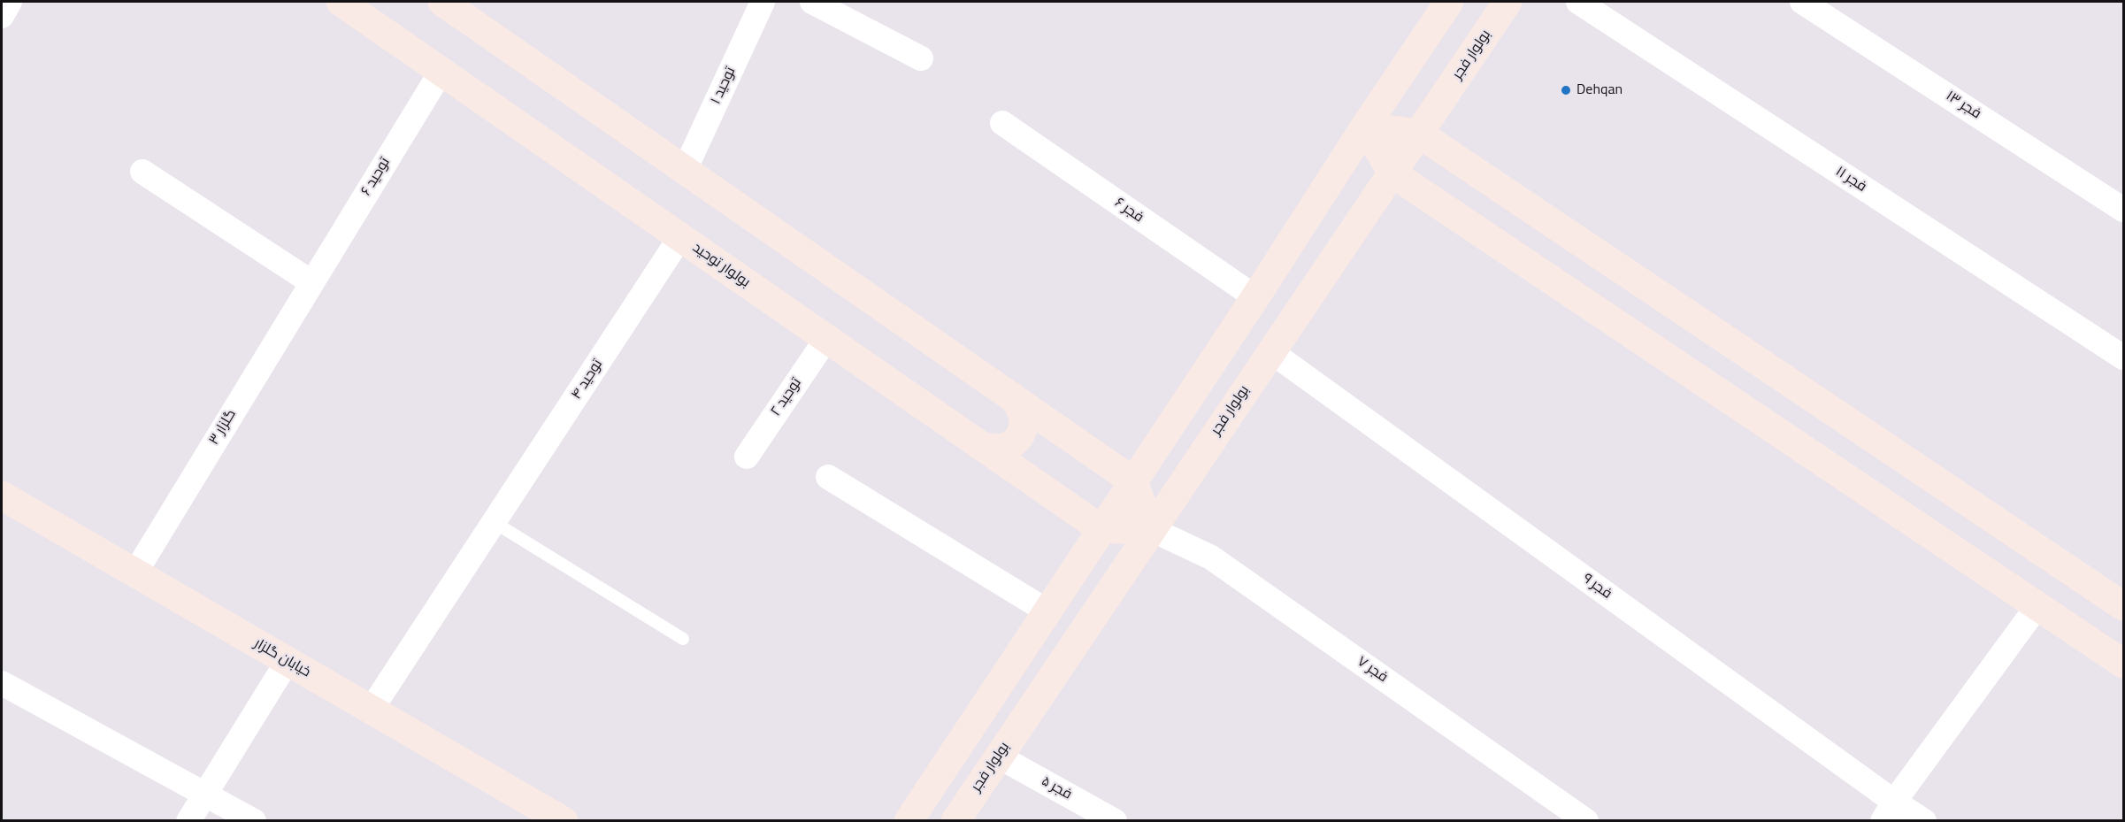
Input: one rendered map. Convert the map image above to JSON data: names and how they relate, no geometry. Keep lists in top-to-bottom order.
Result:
{
  "streets": {
    "street": [
      "بولوار فجر",
      "توحید ۱",
      "فجر ۱۳",
      "توحید ۶",
      "فجر ۱۱",
      "فجر ۶",
      "بولوار توحید",
      "توحید ۴",
      "توحید ۲",
      "گلزار ۳",
      "فجر ۹",
      "خیابان گلزار",
      "فجر ۷",
      "فجر ۵"
    ]
  },
  "crossings": [
    ["بولوار فجر", "فجر ۹"],
    ["بولوار فجر", "فجر ۷"],
    ["بولوار فجر", "فجر ۵"],
    ["توحید ۶", "بولوار توحید"],
    ["توحید ۶", "گلزار ۳"],
    ["بولوار توحید", "توحید ۴"],
    ["بولوار توحید", "توحید ۲"],
    ["توحید ۴", "خیابان گلزار"],
    ["گلزار ۳", "خیابان گلزار"]
  ],
  "places": ["Dehqan"]
}
